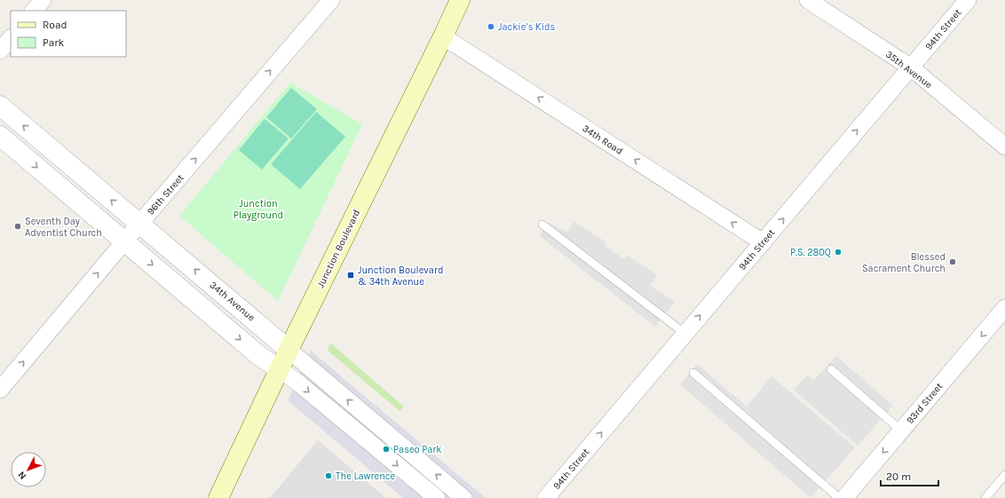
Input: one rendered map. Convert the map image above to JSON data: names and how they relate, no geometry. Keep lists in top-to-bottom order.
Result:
{
  "streets": {
    "main road": ["Junction Boulevard"],
    "street": [
      "94th Street",
      "35th Avenue",
      "34th Road",
      "96th Street",
      "34th Avenue",
      "93rd Street"
    ]
  },
  "crossings": [
    ["94th Street", "35th Avenue"],
    ["94th Street", "34th Road"],
    ["34th Road", "Junction Boulevard"],
    ["96th Street", "34th Avenue"],
    ["Junction Boulevard", "34th Avenue"]
  ],
  "one_way": [
    "94th Street",
    "34th Road",
    "96th Street",
    "93rd Street"
  ],
  "parks": ["Junction Playground"],
  "places": {
    "other": [
      "Jackie’s Kids",
      "Seventh Day Adventist Church",
      "P.S. 280Q",
      "Blessed Sacrament Church",
      "Paseo Park",
      "The Lawrence"
    ],
    "transit": ["Junction Boulevard & 34th Avenue"]
  },
  "legend": ["Road", "Park"],
  "scale_bar": "20 m",
  "north": "bottom left"
}
